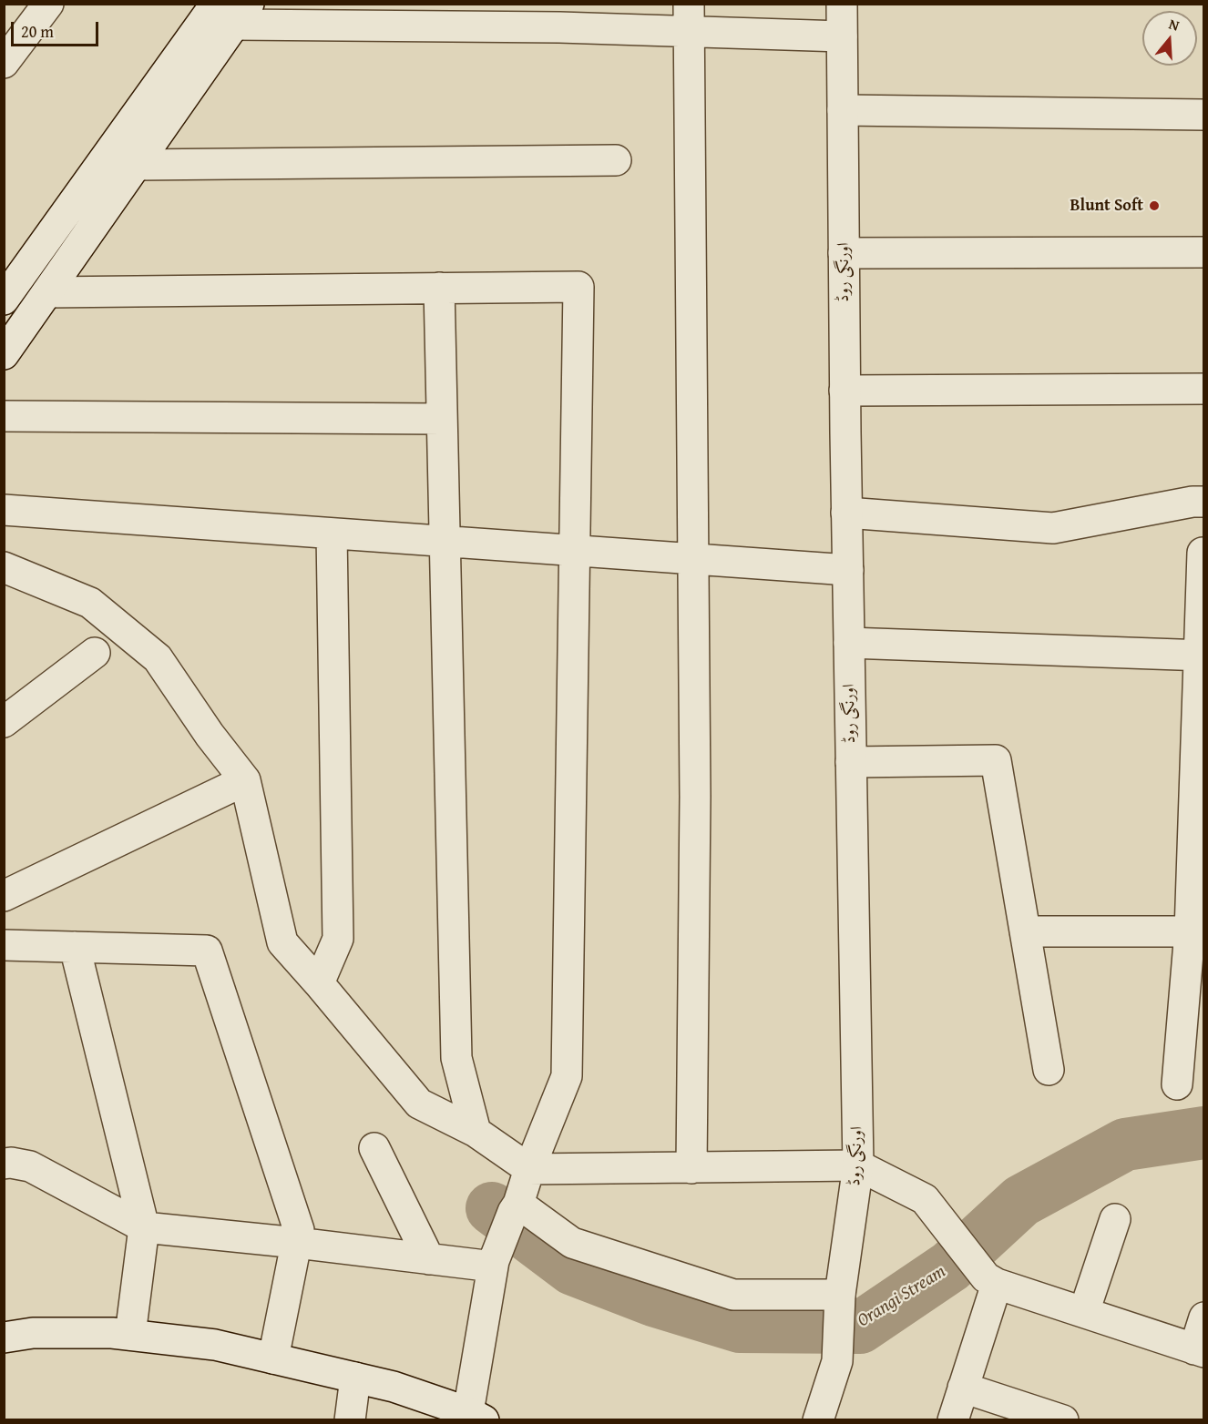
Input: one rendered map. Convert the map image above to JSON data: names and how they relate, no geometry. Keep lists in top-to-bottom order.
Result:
{
  "streets": {
    "street": ["اورنگی روڈ"]
  },
  "water": ["Orangi Stream"],
  "places": ["Blunt Soft"],
  "scale_bar": "20 m",
  "north": "top"
}
